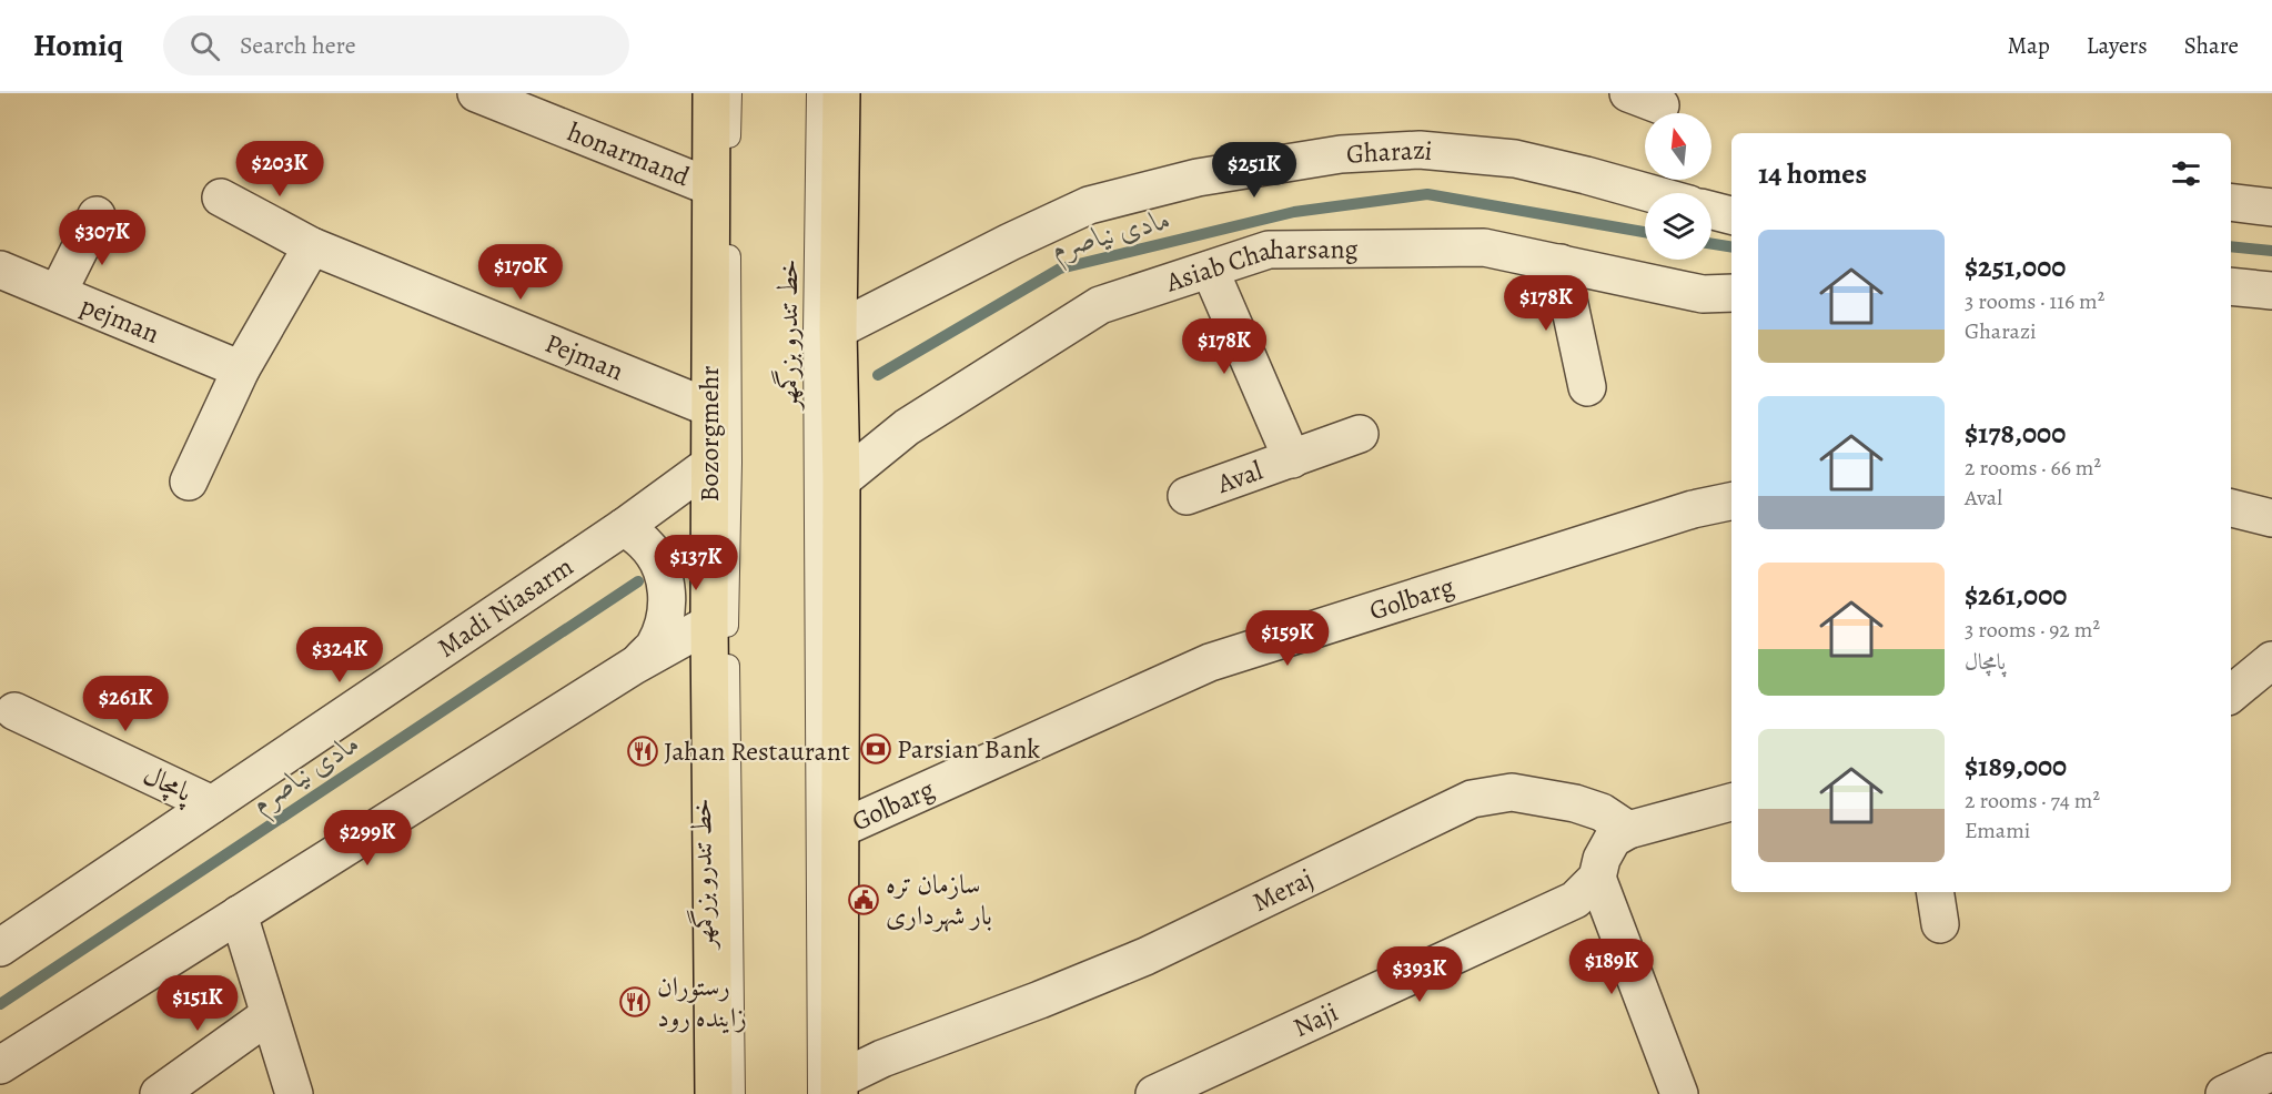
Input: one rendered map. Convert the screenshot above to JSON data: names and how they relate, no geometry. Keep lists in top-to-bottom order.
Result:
{
  "streets": {
    "main road": ["Bozorgmehr"],
    "street": [
      "Gharazi",
      "honarmand",
      "Asiab Chaharsang",
      "pejman",
      "Pejman",
      "Aval",
      "Golbarg",
      "Madi Niasarm",
      "پامچال",
      "Meraj",
      "Naji"
    ],
    "lane": ["خط تندرو بزرگمهر"]
  },
  "crossings": [
    ["honarmand", "Bozorgmehr"],
    ["Asiab Chaharsang", "Aval"],
    ["خط تندرو بزرگمهر", "Meraj"],
    ["Pejman", "Bozorgmehr"],
    ["Bozorgmehr", "Madi Niasarm"],
    ["Madi Niasarm", "پامچال"],
    ["Meraj", "Naji"]
  ],
  "water": ["مادی نیاصرم"],
  "places": {
    "bank": ["Parsian Bank"],
    "restaurant": ["Jahan Restaurant", "رستوران زاینده رود"],
    "public building": ["سازمان تره بار شهرداری"]
  },
  "north": "top",
  "page": {
    "header": "Homiq",
    "search": "Search here",
    "nav": ["Map", "Layers", "Share"],
    "heading": "14 homes",
    "price": [
      "$203K",
      "$251K",
      "$307K",
      "$170K",
      "$178K",
      "$178K",
      "$137K",
      "$159K",
      "$324K",
      "$261K",
      "$299K",
      "$189K",
      "$393K",
      "$151K"
    ],
    "list": [
      {
        "name": "$251,000",
        "note": "3 rooms · 116 m² · Gharazi"
      },
      {
        "name": "$178,000",
        "note": "2 rooms · 66 m² · Aval"
      },
      {
        "name": "$261,000",
        "note": "3 rooms · 92 m² · پامچال"
      },
      {
        "name": "$189,000",
        "note": "2 rooms · 74 m² · Emami"
      }
    ]
  }
}
